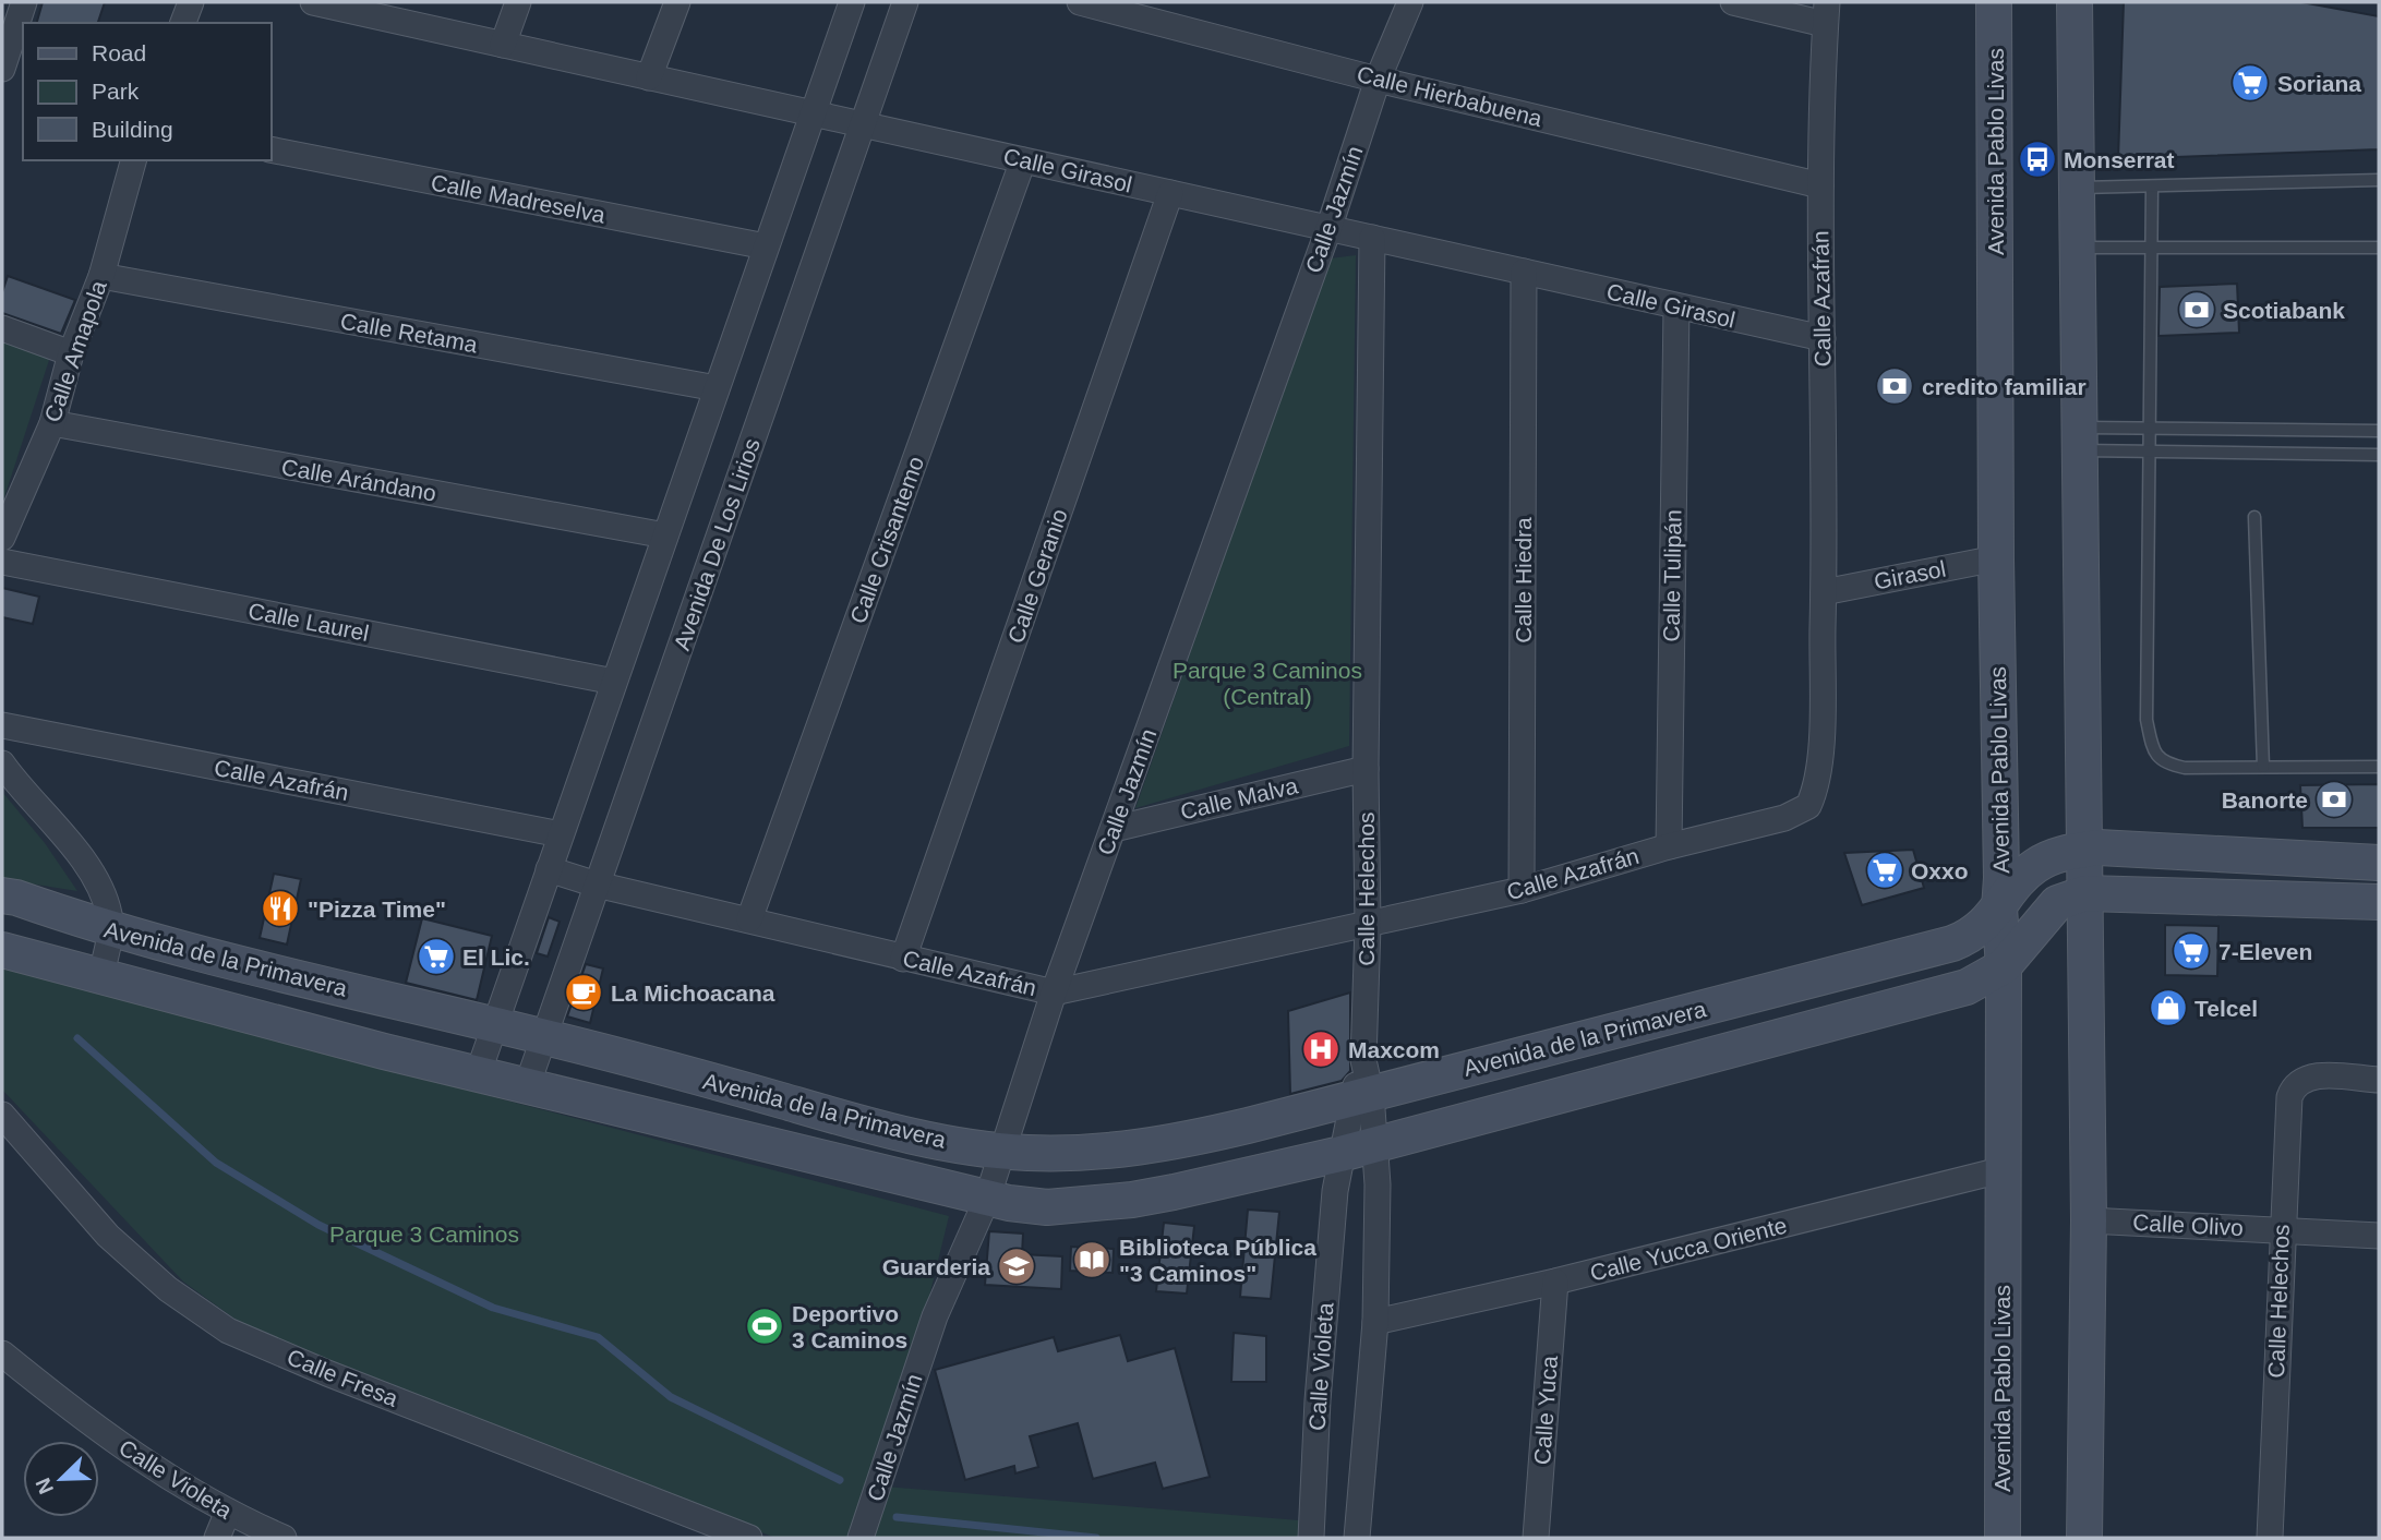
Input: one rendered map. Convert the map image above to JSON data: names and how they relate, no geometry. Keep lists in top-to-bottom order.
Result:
{
  "streets": {
    "street": [
      "Calle Hierbabuena",
      "Avenida Pablo Livas",
      "Calle Girasol",
      "Calle Madreselva",
      "Calle Jazmín",
      "Calle Azafrán",
      "Calle Retama",
      "Calle Amapola",
      "Calle Arándano",
      "Calle Crisantemo",
      "Avenida De Los Lirios",
      "Girasol",
      "Calle Geranio",
      "Calle Tulipán",
      "Calle Hiedra",
      "Calle Laurel",
      "Calle Malva",
      "Calle Helechos",
      "Avenida de la Primavera",
      "Calle Olivo",
      "Calle Yucca Oriente",
      "Calle Violeta",
      "Calle Fresa",
      "Calle Yuca"
    ]
  },
  "crossings": [
    ["Calle Hierbabuena", "Calle Jazmín"],
    ["Calle Hierbabuena", "Calle Azafrán"],
    ["Avenida Pablo Livas", "Girasol"],
    ["Avenida Pablo Livas", "Avenida de la Primavera"],
    ["Avenida Pablo Livas", "Calle Yucca Oriente"],
    ["Calle Girasol", "Calle Jazmín"],
    ["Calle Girasol", "Calle Azafrán"],
    ["Calle Girasol", "Calle Crisantemo"],
    ["Calle Girasol", "Avenida De Los Lirios"],
    ["Calle Girasol", "Calle Geranio"],
    ["Calle Girasol", "Calle Tulipán"],
    ["Calle Girasol", "Calle Hiedra"],
    ["Calle Girasol", "Calle Helechos"],
    ["Calle Jazmín", "Calle Azafrán"],
    ["Calle Jazmín", "Calle Malva"],
    ["Calle Jazmín", "Avenida de la Primavera"],
    ["Calle Azafrán", "Calle Crisantemo"],
    ["Calle Azafrán", "Avenida De Los Lirios"],
    ["Calle Azafrán", "Girasol"],
    ["Calle Azafrán", "Calle Geranio"],
    ["Calle Azafrán", "Calle Tulipán"],
    ["Calle Azafrán", "Calle Hiedra"],
    ["Calle Azafrán", "Calle Helechos"],
    ["Calle Retama", "Calle Amapola"],
    ["Calle Amapola", "Calle Arándano"],
    ["Avenida De Los Lirios", "Avenida de la Primavera"],
    ["Calle Malva", "Calle Helechos"],
    ["Calle Helechos", "Avenida de la Primavera"],
    ["Calle Helechos", "Calle Olivo"],
    ["Calle Helechos", "Calle Yucca Oriente"],
    ["Calle Helechos", "Calle Violeta"],
    ["Avenida de la Primavera", "Calle Violeta"],
    ["Calle Yucca Oriente", "Calle Yuca"]
  ],
  "parks": ["Parque 3 Caminos (Central)", "Parque 3 Caminos"],
  "places": {
    "supermarket": [
      "Soriana",
      "Oxxo",
      "7-Eleven",
      "El Lic."
    ],
    "bus stop": ["Monserrat"],
    "bank": ["Scotiabank", "credito familiar", "Banorte"],
    "restaurant": ["\"Pizza Time\""],
    "cafe": ["La Michoacana"],
    "shop": ["Telcel"],
    "hospital": ["Maxcom"],
    "library": ["Biblioteca Pública \"3 Caminos\""],
    "school or university": ["Guarderia"],
    "sports": ["Deportivo 3 Caminos"]
  },
  "legend": ["Road", "Park", "Building"],
  "north": "bottom left"
}
